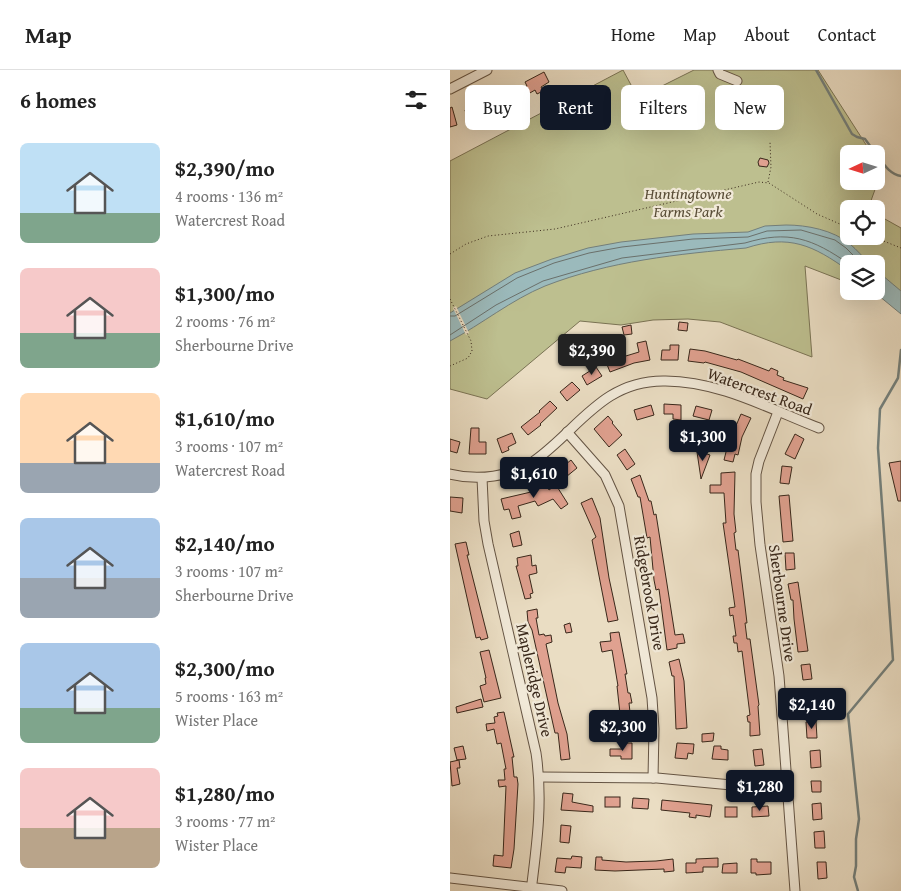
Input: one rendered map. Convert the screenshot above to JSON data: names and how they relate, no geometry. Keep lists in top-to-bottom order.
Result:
{
  "streets": {
    "street": [
      "Watercrest Road",
      "Ridgebrook Drive",
      "Sherbourne Drive",
      "Mapleridge Drive"
    ]
  },
  "crossings": [
    ["Watercrest Road", "Ridgebrook Drive"],
    ["Watercrest Road", "Sherbourne Drive"],
    ["Watercrest Road", "Mapleridge Drive"]
  ],
  "parks": ["Huntingtowne Farms Park"],
  "north": "left",
  "page": {
    "header": "Map",
    "nav": [
      "Home",
      "Map",
      "About",
      "Contact"
    ],
    "heading": "6 homes",
    "chip": [
      "Buy",
      "Rent",
      "Filters",
      "New"
    ],
    "list": [
      {
        "name": "$2,390/mo",
        "note": "4 rooms · 136 m² · Watercrest Road"
      },
      {
        "name": "$1,300/mo",
        "note": "2 rooms · 76 m² · Sherbourne Drive"
      },
      {
        "name": "$1,610/mo",
        "note": "3 rooms · 107 m² · Watercrest Road"
      },
      {
        "name": "$2,140/mo",
        "note": "3 rooms · 107 m² · Sherbourne Drive"
      },
      {
        "name": "$2,300/mo",
        "note": "5 rooms · 163 m² · Wister Place"
      },
      {
        "name": "$1,280/mo",
        "note": "3 rooms · 77 m² · Wister Place"
      }
    ],
    "price": [
      "$2,390",
      "$1,300",
      "$1,610",
      "$2,140",
      "$2,300",
      "$1,280"
    ]
  }
}
